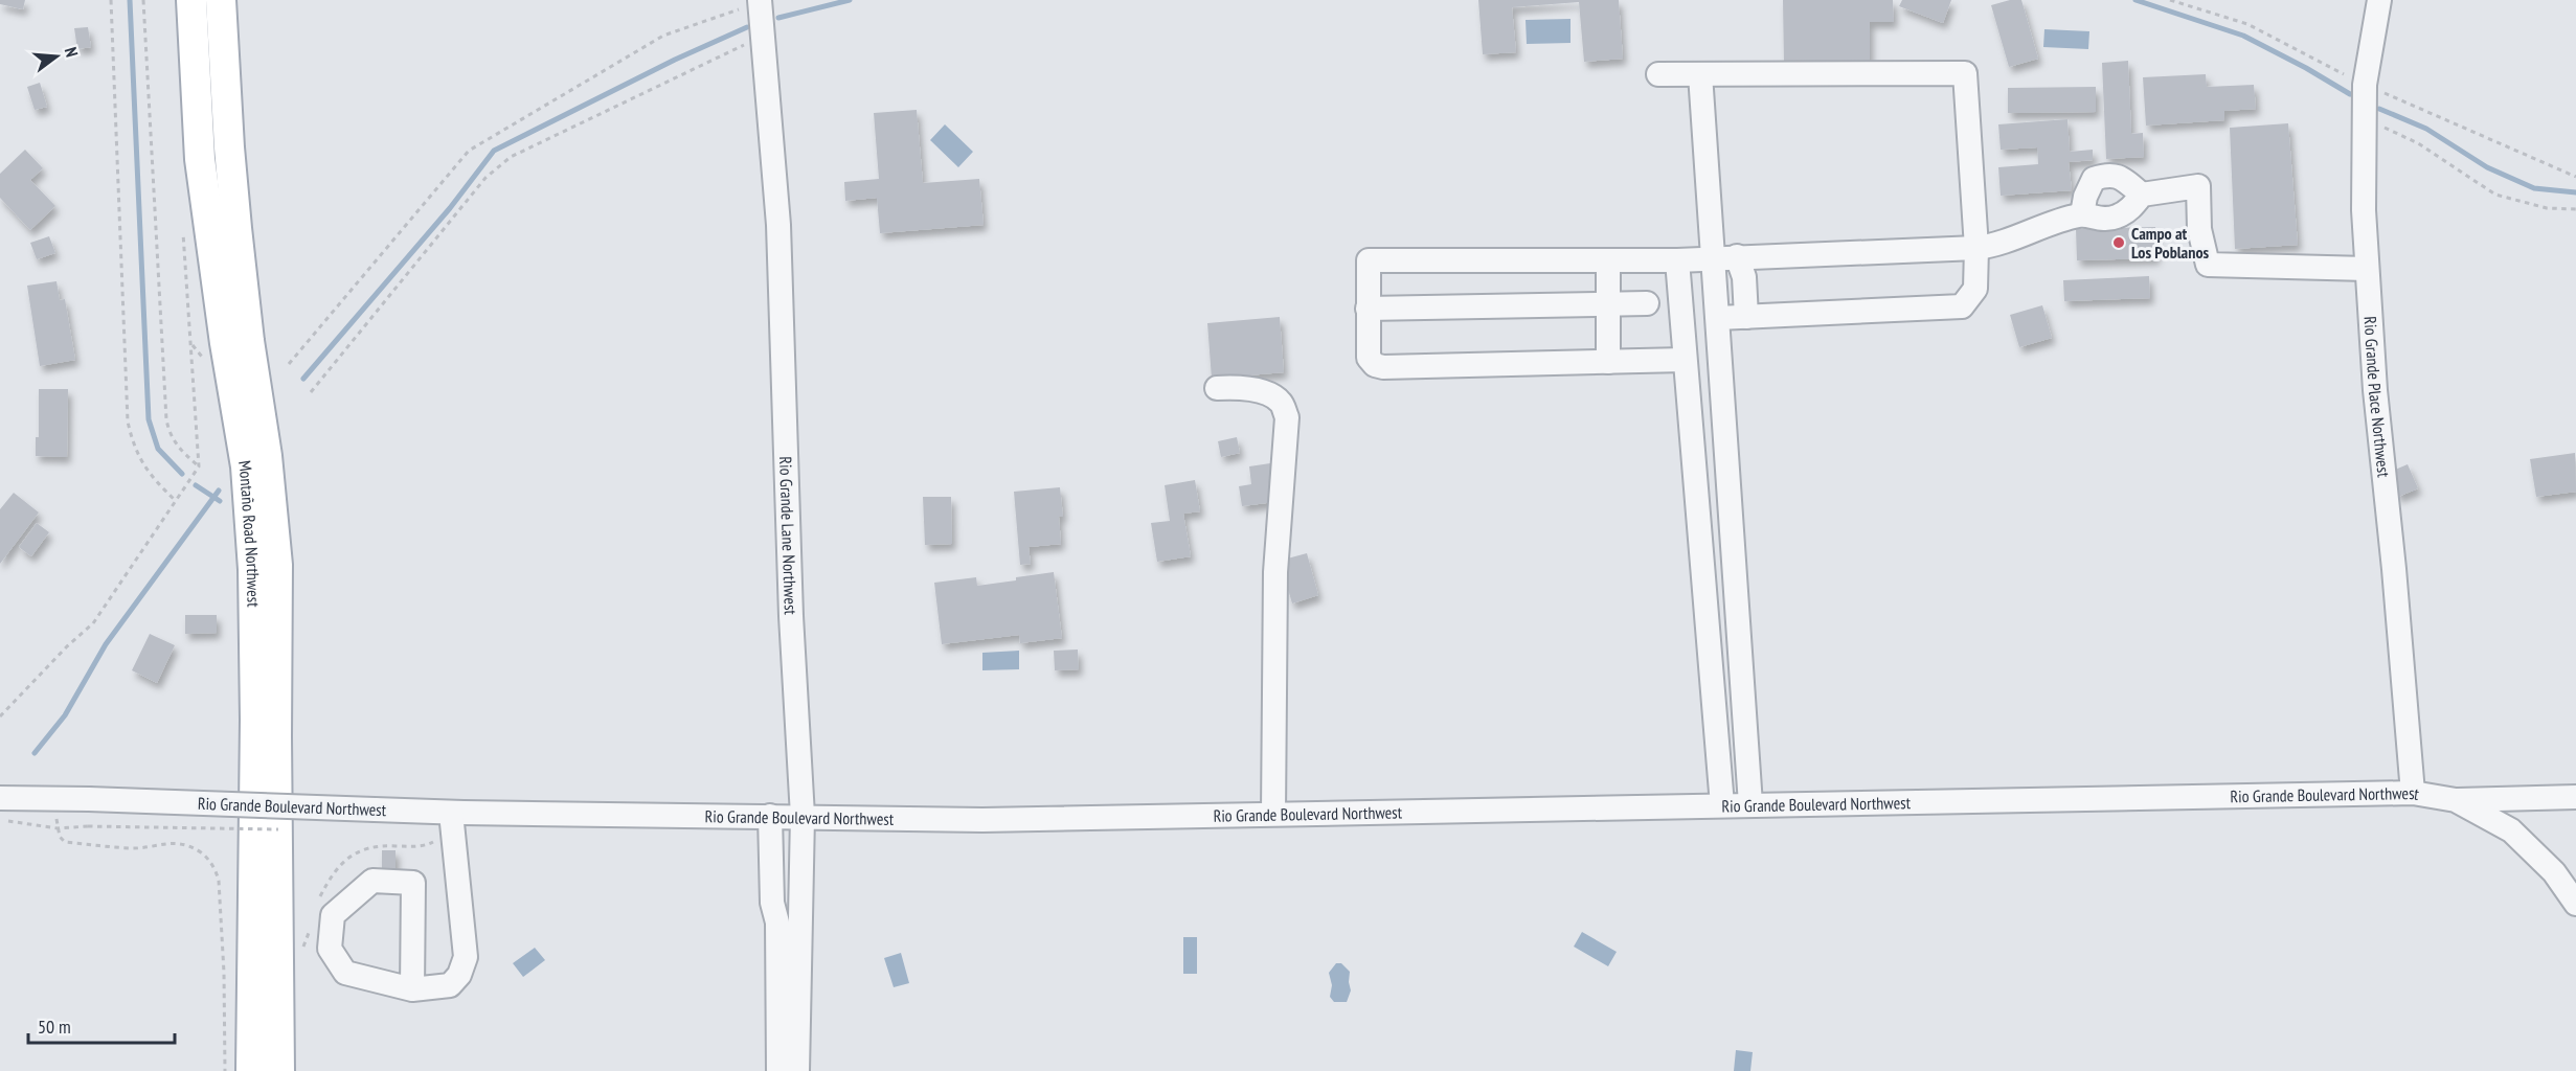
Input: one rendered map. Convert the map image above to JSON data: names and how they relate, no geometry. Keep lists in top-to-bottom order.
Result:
{
  "streets": {
    "main road": ["Montaño Road Northwest"],
    "street": ["Rio Grande Place Northwest", "Rio Grande Lane Northwest", "Rio Grande Boulevard Northwest"]
  },
  "crossings": [
    ["Rio Grande Place Northwest", "Rio Grande Boulevard Northwest"],
    ["Rio Grande Lane Northwest", "Rio Grande Boulevard Northwest"]
  ],
  "places": ["Campo at Los Poblanos"],
  "scale_bar": "50 m",
  "north": "right"
}
